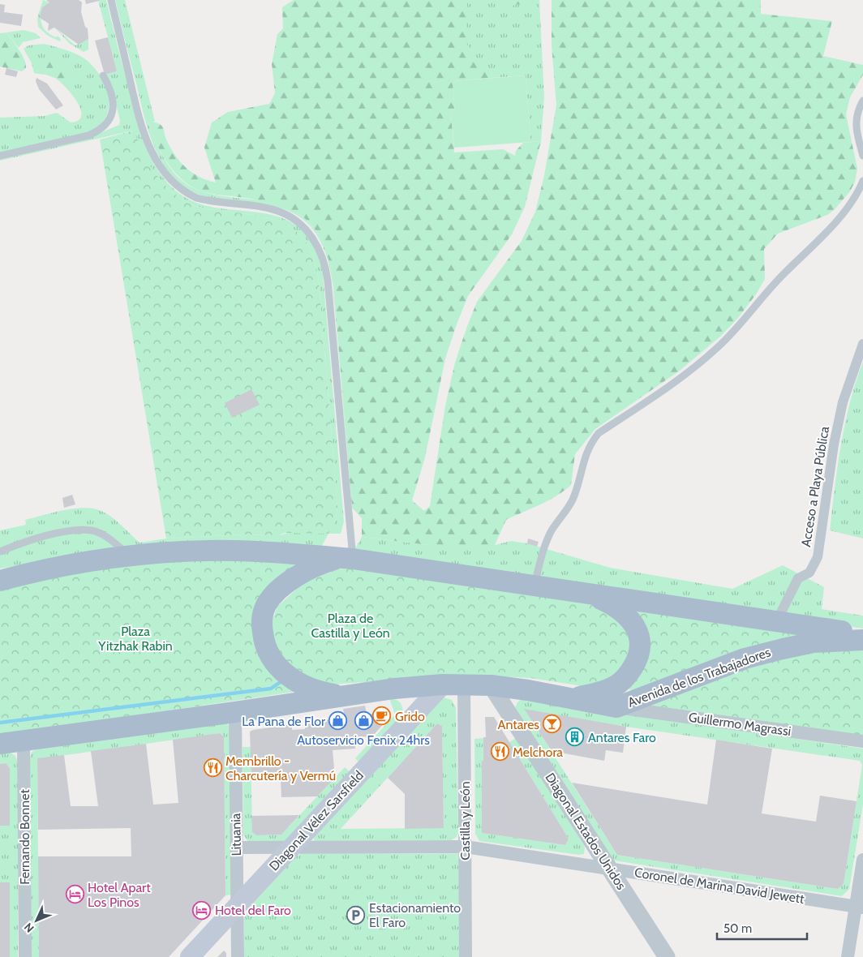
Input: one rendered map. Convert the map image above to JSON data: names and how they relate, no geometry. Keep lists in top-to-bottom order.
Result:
{
  "streets": {
    "main road": ["Avenida de los Trabajadores", "Diagonal Vélez Sarsfield"],
    "street": [
      "Acceso a Playa Pública",
      "Guillermo Magrassi",
      "Castilla y León",
      "Diagonal Estados Unidos",
      "Lituania",
      "Fernando Bonnet",
      "Coronel de Marina David Jewett"
    ]
  },
  "crossings": [
    ["Avenida de los Trabajadores", "Guillermo Magrassi"],
    ["Avenida de los Trabajadores", "Diagonal Vélez Sarsfield"],
    ["Avenida de los Trabajadores", "Castilla y León"],
    ["Avenida de los Trabajadores", "Diagonal Estados Unidos"],
    ["Avenida de los Trabajadores", "Lituania"],
    ["Avenida de los Trabajadores", "Fernando Bonnet"],
    ["Diagonal Vélez Sarsfield", "Lituania"],
    ["Diagonal Vélez Sarsfield", "Coronel de Marina David Jewett"],
    ["Castilla y León", "Coronel de Marina David Jewett"],
    ["Diagonal Estados Unidos", "Coronel de Marina David Jewett"],
    ["Lituania", "Coronel de Marina David Jewett"]
  ],
  "parks": ["Plaza de Castilla y León", "Plaza Yitzhak Rabin"],
  "places": {
    "cafe": ["Grido"],
    "shop": ["Autoservicio Fenix 24hrs", "La Pana de Flor"],
    "bar": ["Antares"],
    "building": ["Antares Faro"],
    "restaurant": ["Melchora", "Membrillo - Charcutería y Vermú"],
    "hotel": ["Hotel Apart Los Pinos", "Hotel del Faro"],
    "parking": ["Estacionamiento El Faro"]
  },
  "scale_bar": "50 m",
  "north": "bottom left"
}
